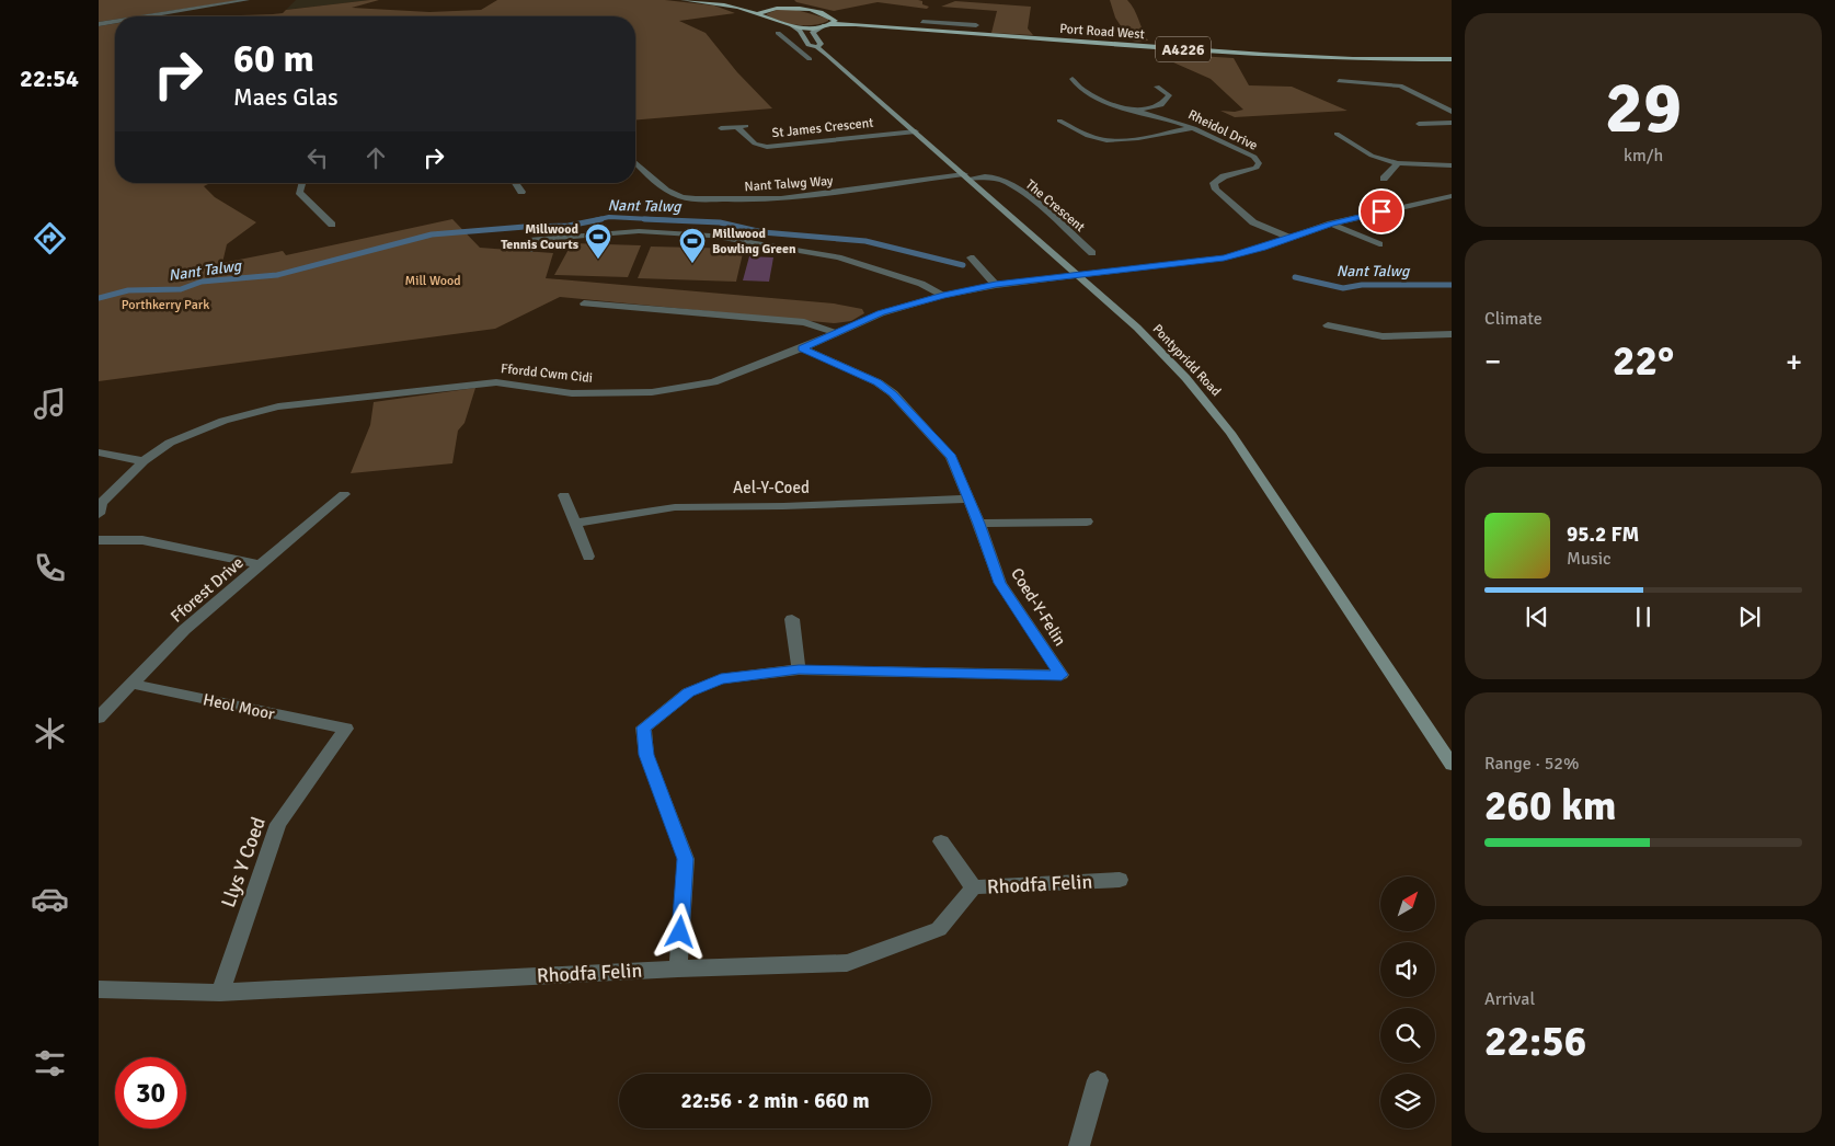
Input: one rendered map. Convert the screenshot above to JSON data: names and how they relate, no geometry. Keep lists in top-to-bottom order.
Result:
{
  "streets": {
    "main road": ["Port Road West", "A4226", "Pontypridd Road"],
    "street": [
      "St James Crescent",
      "Rheidol Drive",
      "Nant Talwg Way",
      "The Crescent",
      "Ffordd Cwm Cidi",
      "Ael-Y-Coed",
      "Fforest Drive",
      "Coed-Y-Felin",
      "Heol Moor",
      "Llys Y Coed",
      "Rhodfa Felin"
    ]
  },
  "crossings": [
    ["Port Road West", "Pontypridd Road"],
    ["St James Crescent", "Pontypridd Road"],
    ["Rheidol Drive", "Ffordd Cwm Cidi"],
    ["Nant Talwg Way", "The Crescent"],
    ["Nant Talwg Way", "Pontypridd Road"],
    ["The Crescent", "Pontypridd Road"],
    ["Pontypridd Road", "Ffordd Cwm Cidi"],
    ["Ffordd Cwm Cidi", "Coed-Y-Felin"],
    ["Ael-Y-Coed", "Coed-Y-Felin"],
    ["Fforest Drive", "Heol Moor"],
    ["Heol Moor", "Llys Y Coed"],
    ["Llys Y Coed", "Rhodfa Felin"]
  ],
  "water": ["Nant Talwg"],
  "parks": ["Mill Wood", "Porthkerry Park"],
  "places": {
    "sports": ["Millwood Tennis Courts", "Millwood Bowling Green"]
  },
  "north": "top right",
  "page": {
    "tabs": "22:54",
    "tile": [
      ["29", "km/h"],
      "Climate",
      ["Range · 52%", "260 km"],
      ["Arrival", "22:56"]
    ],
    "turn": ["60 m", "Maes Glas"],
    "heat": ["−", "22°", "+"],
    "song": ["95.2 FM", "Music"],
    "limit": "30",
    "trip": "22:56 · 2 min · 660 m"
  }
}
